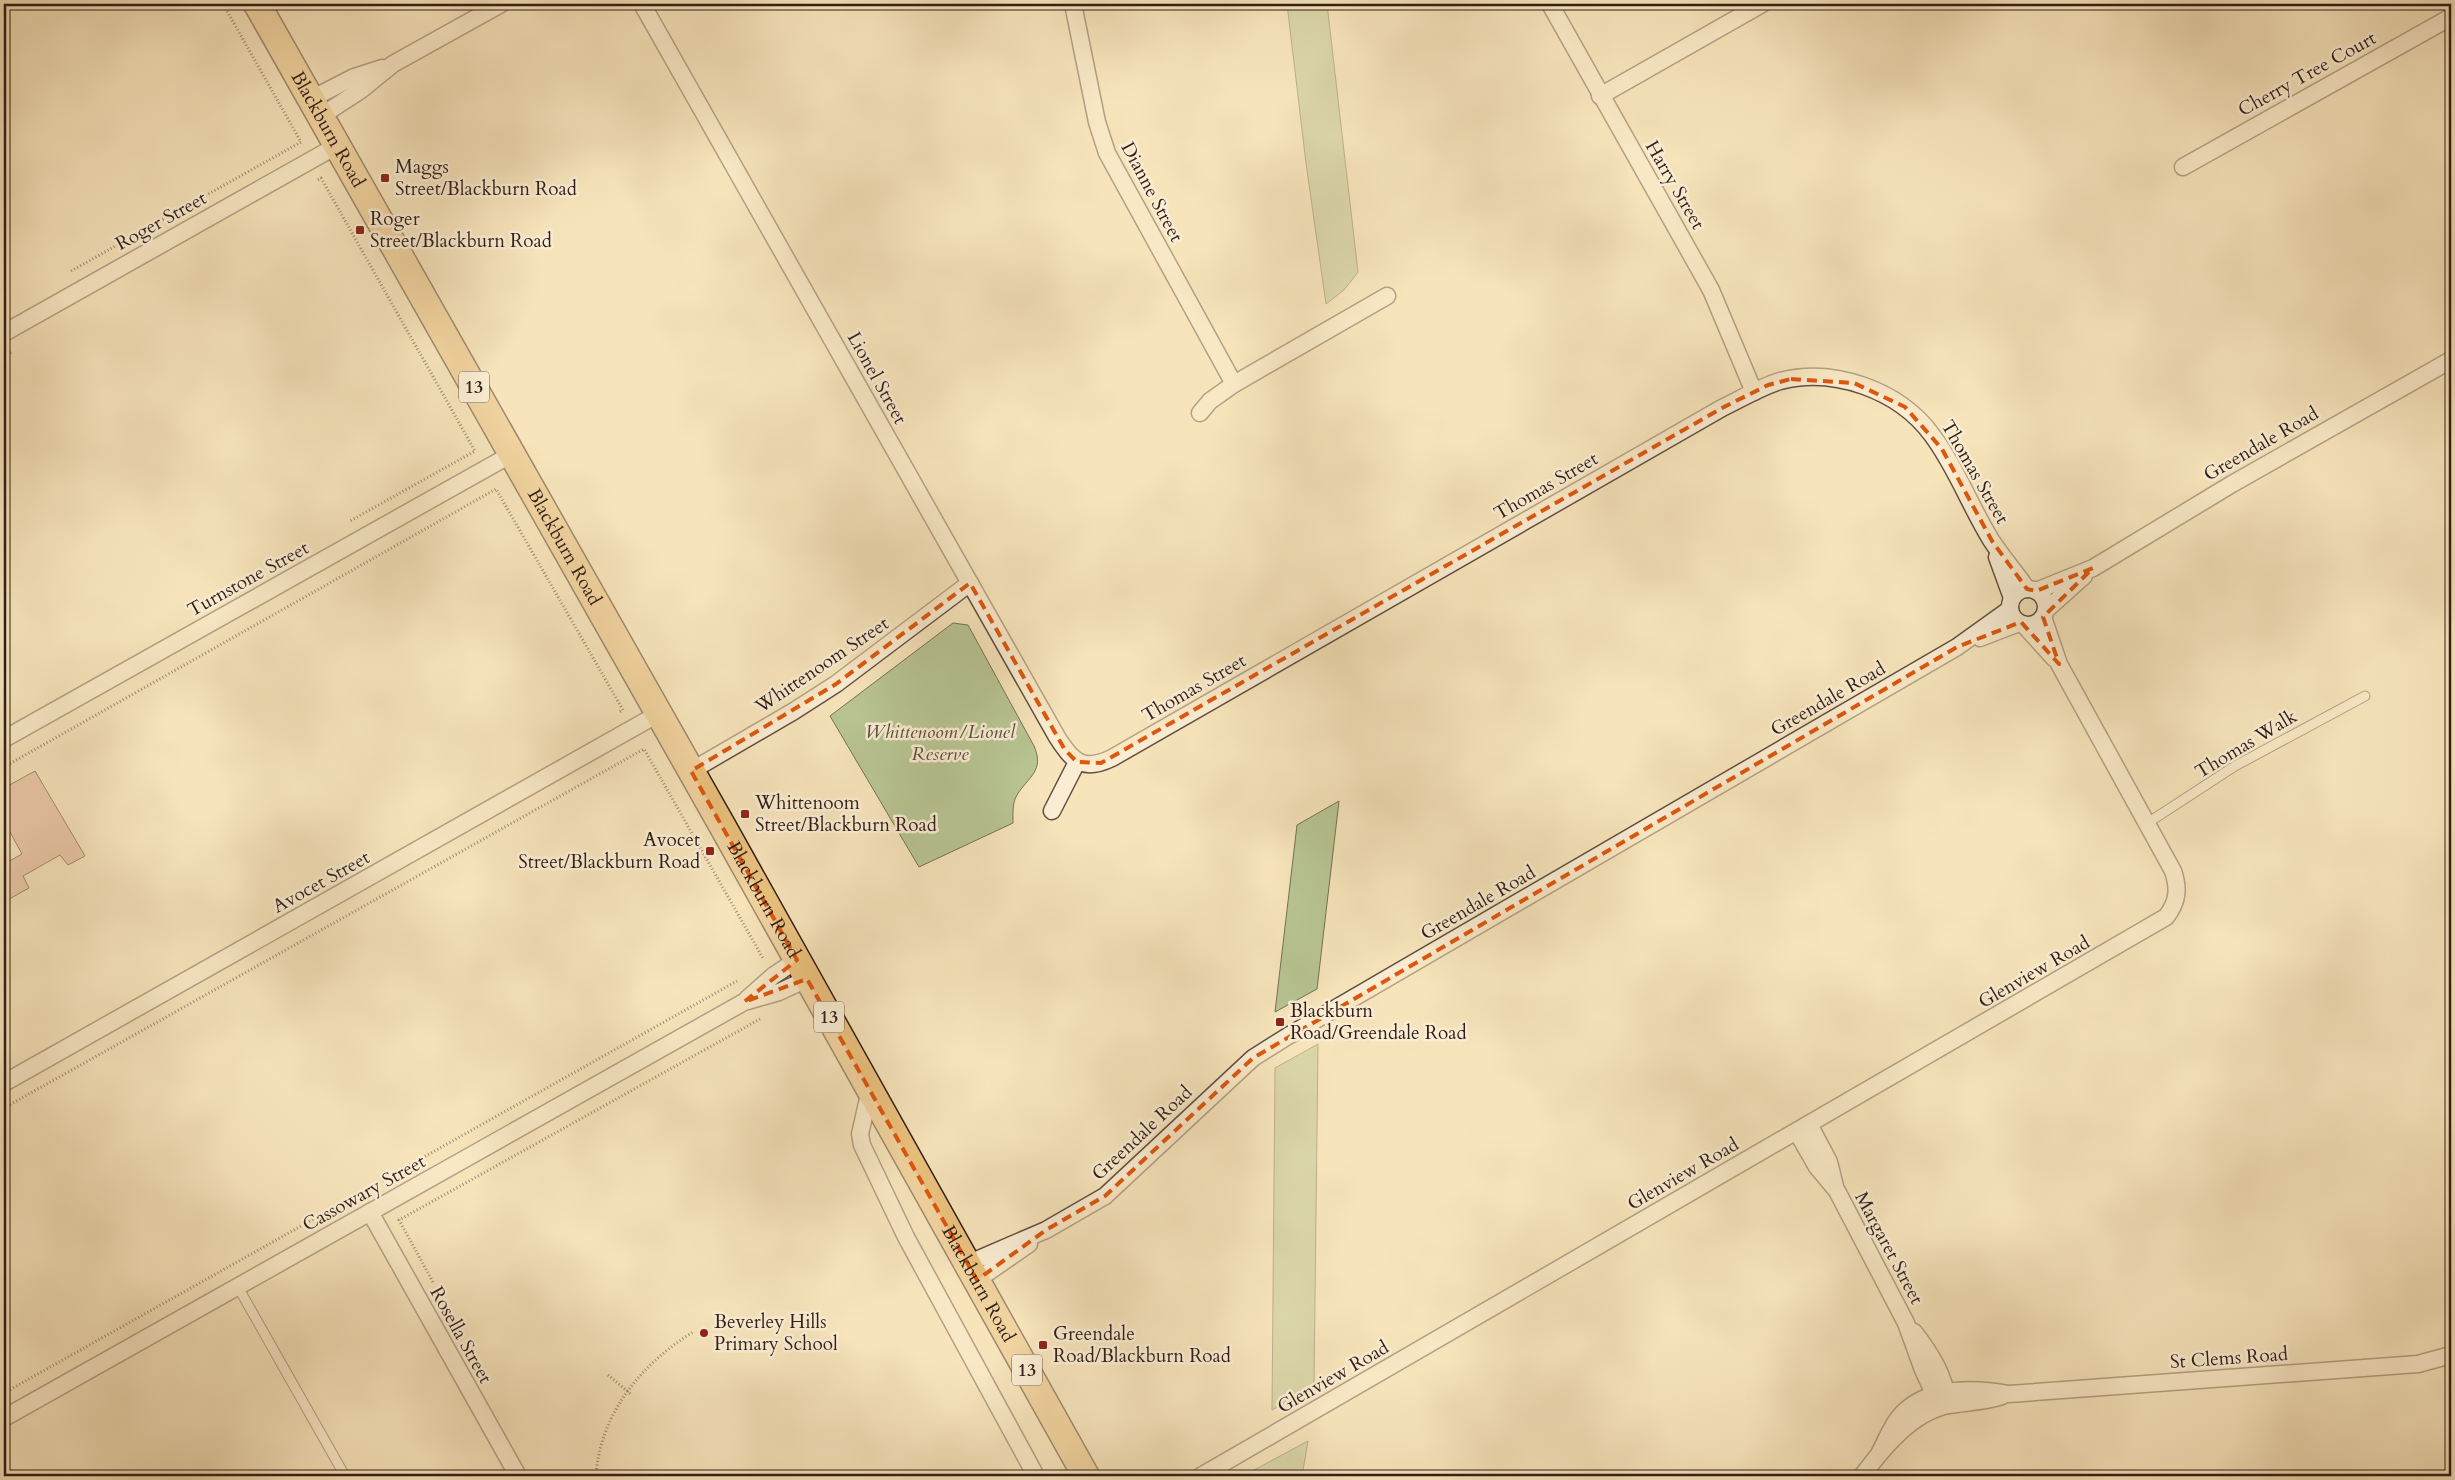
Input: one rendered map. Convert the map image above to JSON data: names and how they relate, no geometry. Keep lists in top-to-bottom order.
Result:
{
  "streets": {
    "main road": ["Blackburn Road", "13"],
    "street": [
      "Cherry Tree Court",
      "Harry Street",
      "Dianne Street",
      "Roger Street",
      "Lionel Street",
      "Greendale Road",
      "Thomas Street",
      "Turnstone Street",
      "Whittenoom Street",
      "Avocet Street",
      "Glenview Road",
      "Cassowary Street",
      "Margaret Street",
      "Rosella Street",
      "St Clems Road"
    ],
    "lane": ["Thomas Walk"]
  },
  "crossings": [
    ["Blackburn Road", "Roger Street"],
    ["Blackburn Road", "Greendale Road"],
    ["Blackburn Road", "Turnstone Street"],
    ["Blackburn Road", "Whittenoom Street"],
    ["Blackburn Road", "Avocet Street"],
    ["Blackburn Road", "Cassowary Street"],
    ["Harry Street", "Thomas Street"],
    ["Lionel Street", "Thomas Street"],
    ["Lionel Street", "Whittenoom Street"],
    ["Greendale Road", "Thomas Street"],
    ["Thomas Street", "Thomas Walk"],
    ["Thomas Street", "Glenview Road"],
    ["Glenview Road", "Margaret Street"],
    ["Cassowary Street", "Rosella Street"],
    ["Margaret Street", "St Clems Road"]
  ],
  "parks": ["Whittenoom/Lionel Reserve"],
  "places": {
    "transit": [
      "Maggs Street/Blackburn Road",
      "Roger Street/Blackburn Road",
      "Whittenoom Street/Blackburn Road",
      "Avocet Street/Blackburn Road",
      "Blackburn Road/Greendale Road",
      "Greendale Road/Blackburn Road"
    ],
    "other": ["Beverley Hills Primary School"]
  }
}
